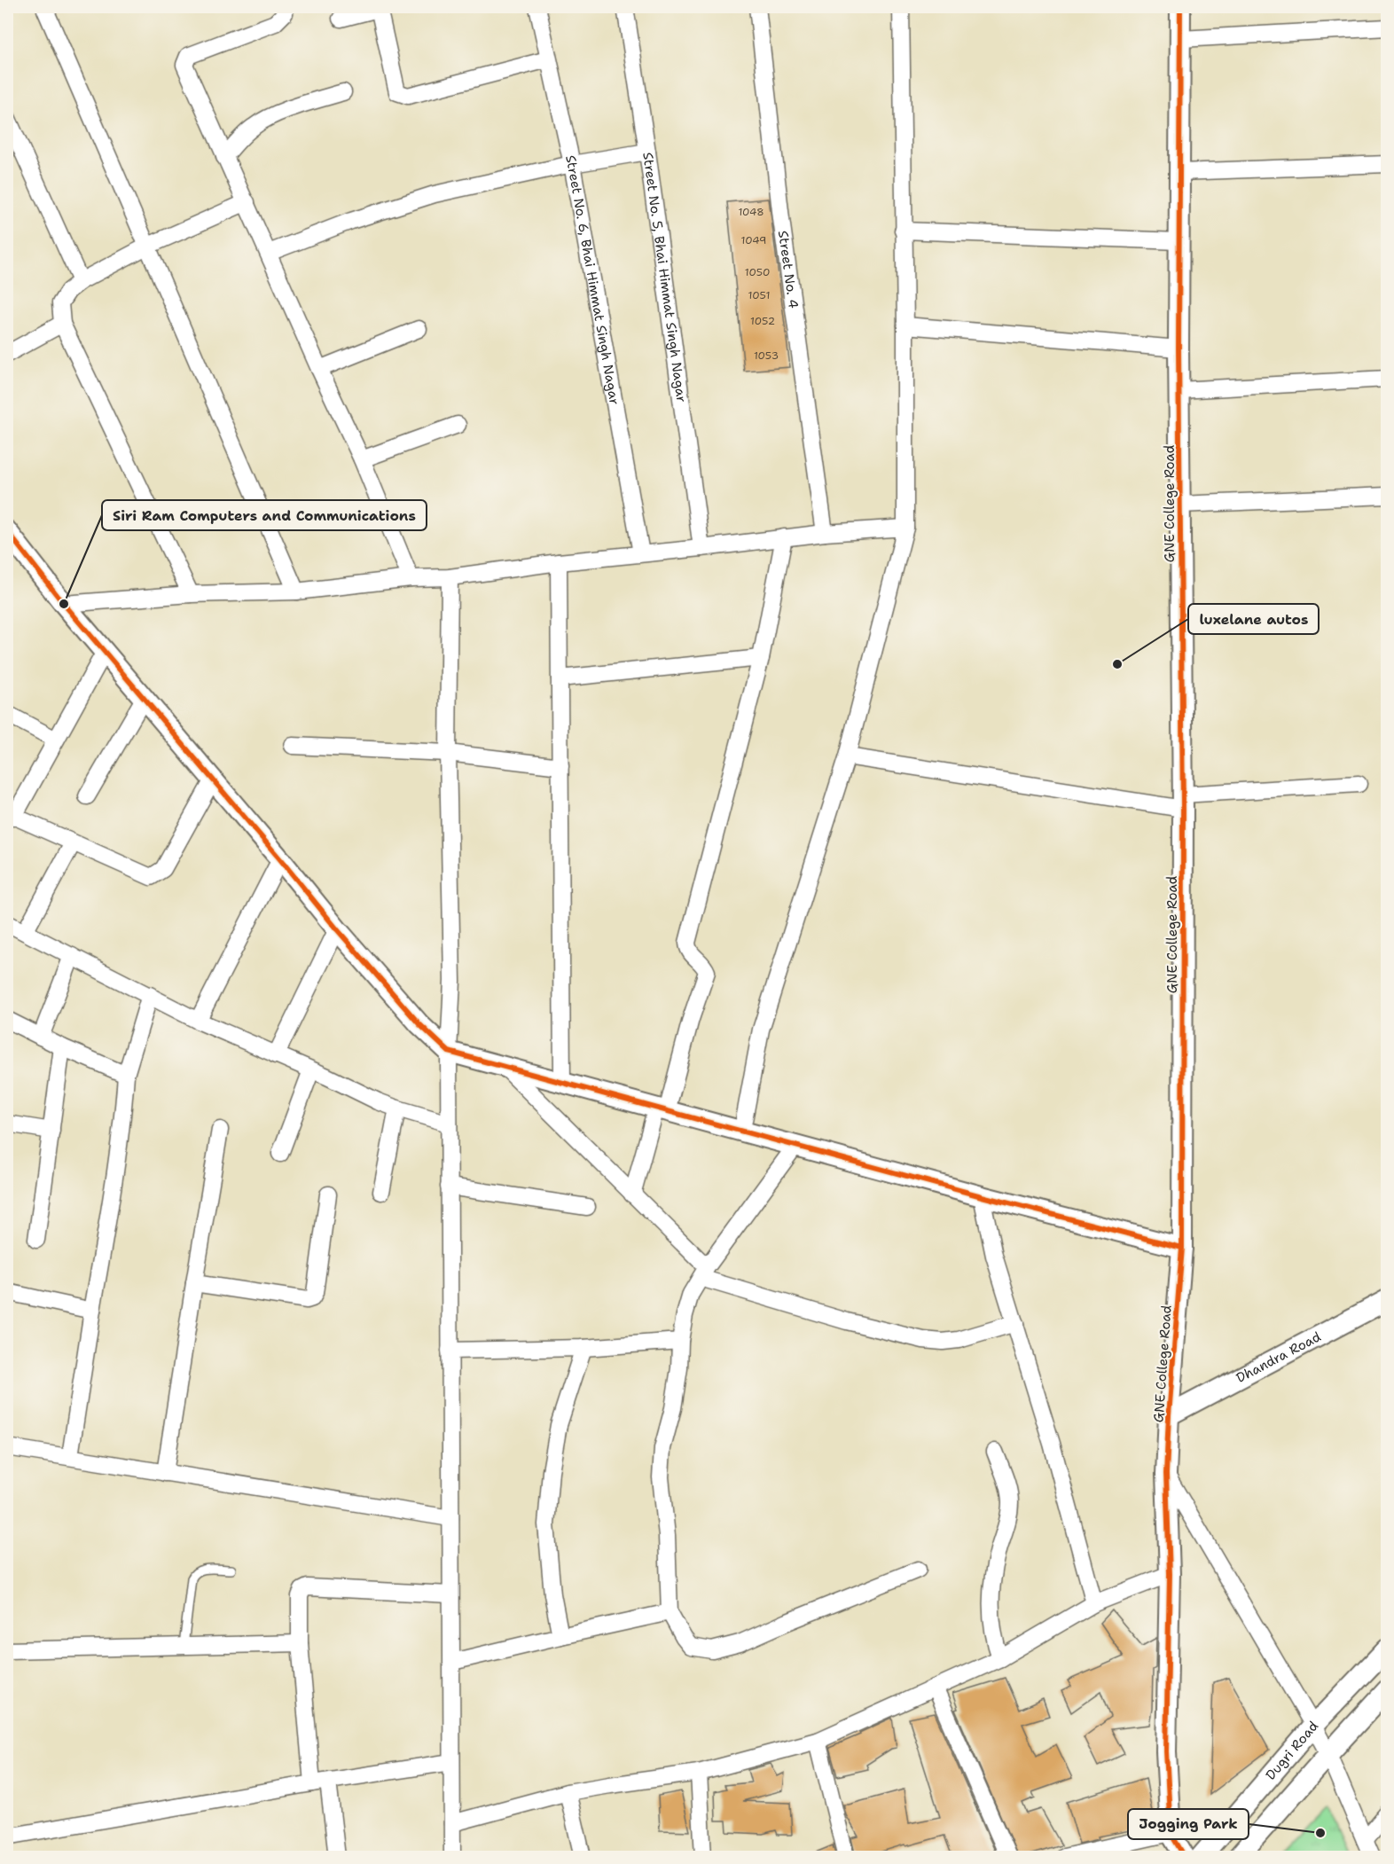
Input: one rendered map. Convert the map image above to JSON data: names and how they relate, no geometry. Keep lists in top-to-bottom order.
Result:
{
  "streets": {
    "street": [
      "Street No. 4",
      "Street No. 5, Bhai Himmat Singh Nagar",
      "Street No. 6, Bhai Himmat Singh Nagar",
      "GNE College Road",
      "Dhandra Road",
      "Dugri Road"
    ]
  },
  "crossings": [
    ["GNE College Road", "Dhandra Road"]
  ],
  "places": ["Siri Ram Computers and Communications", "luxelane autos", "Jogging Park"],
  "house_numbers": [
    "1048",
    "1049",
    "1050",
    "1051",
    "1052",
    "1053"
  ]
}
